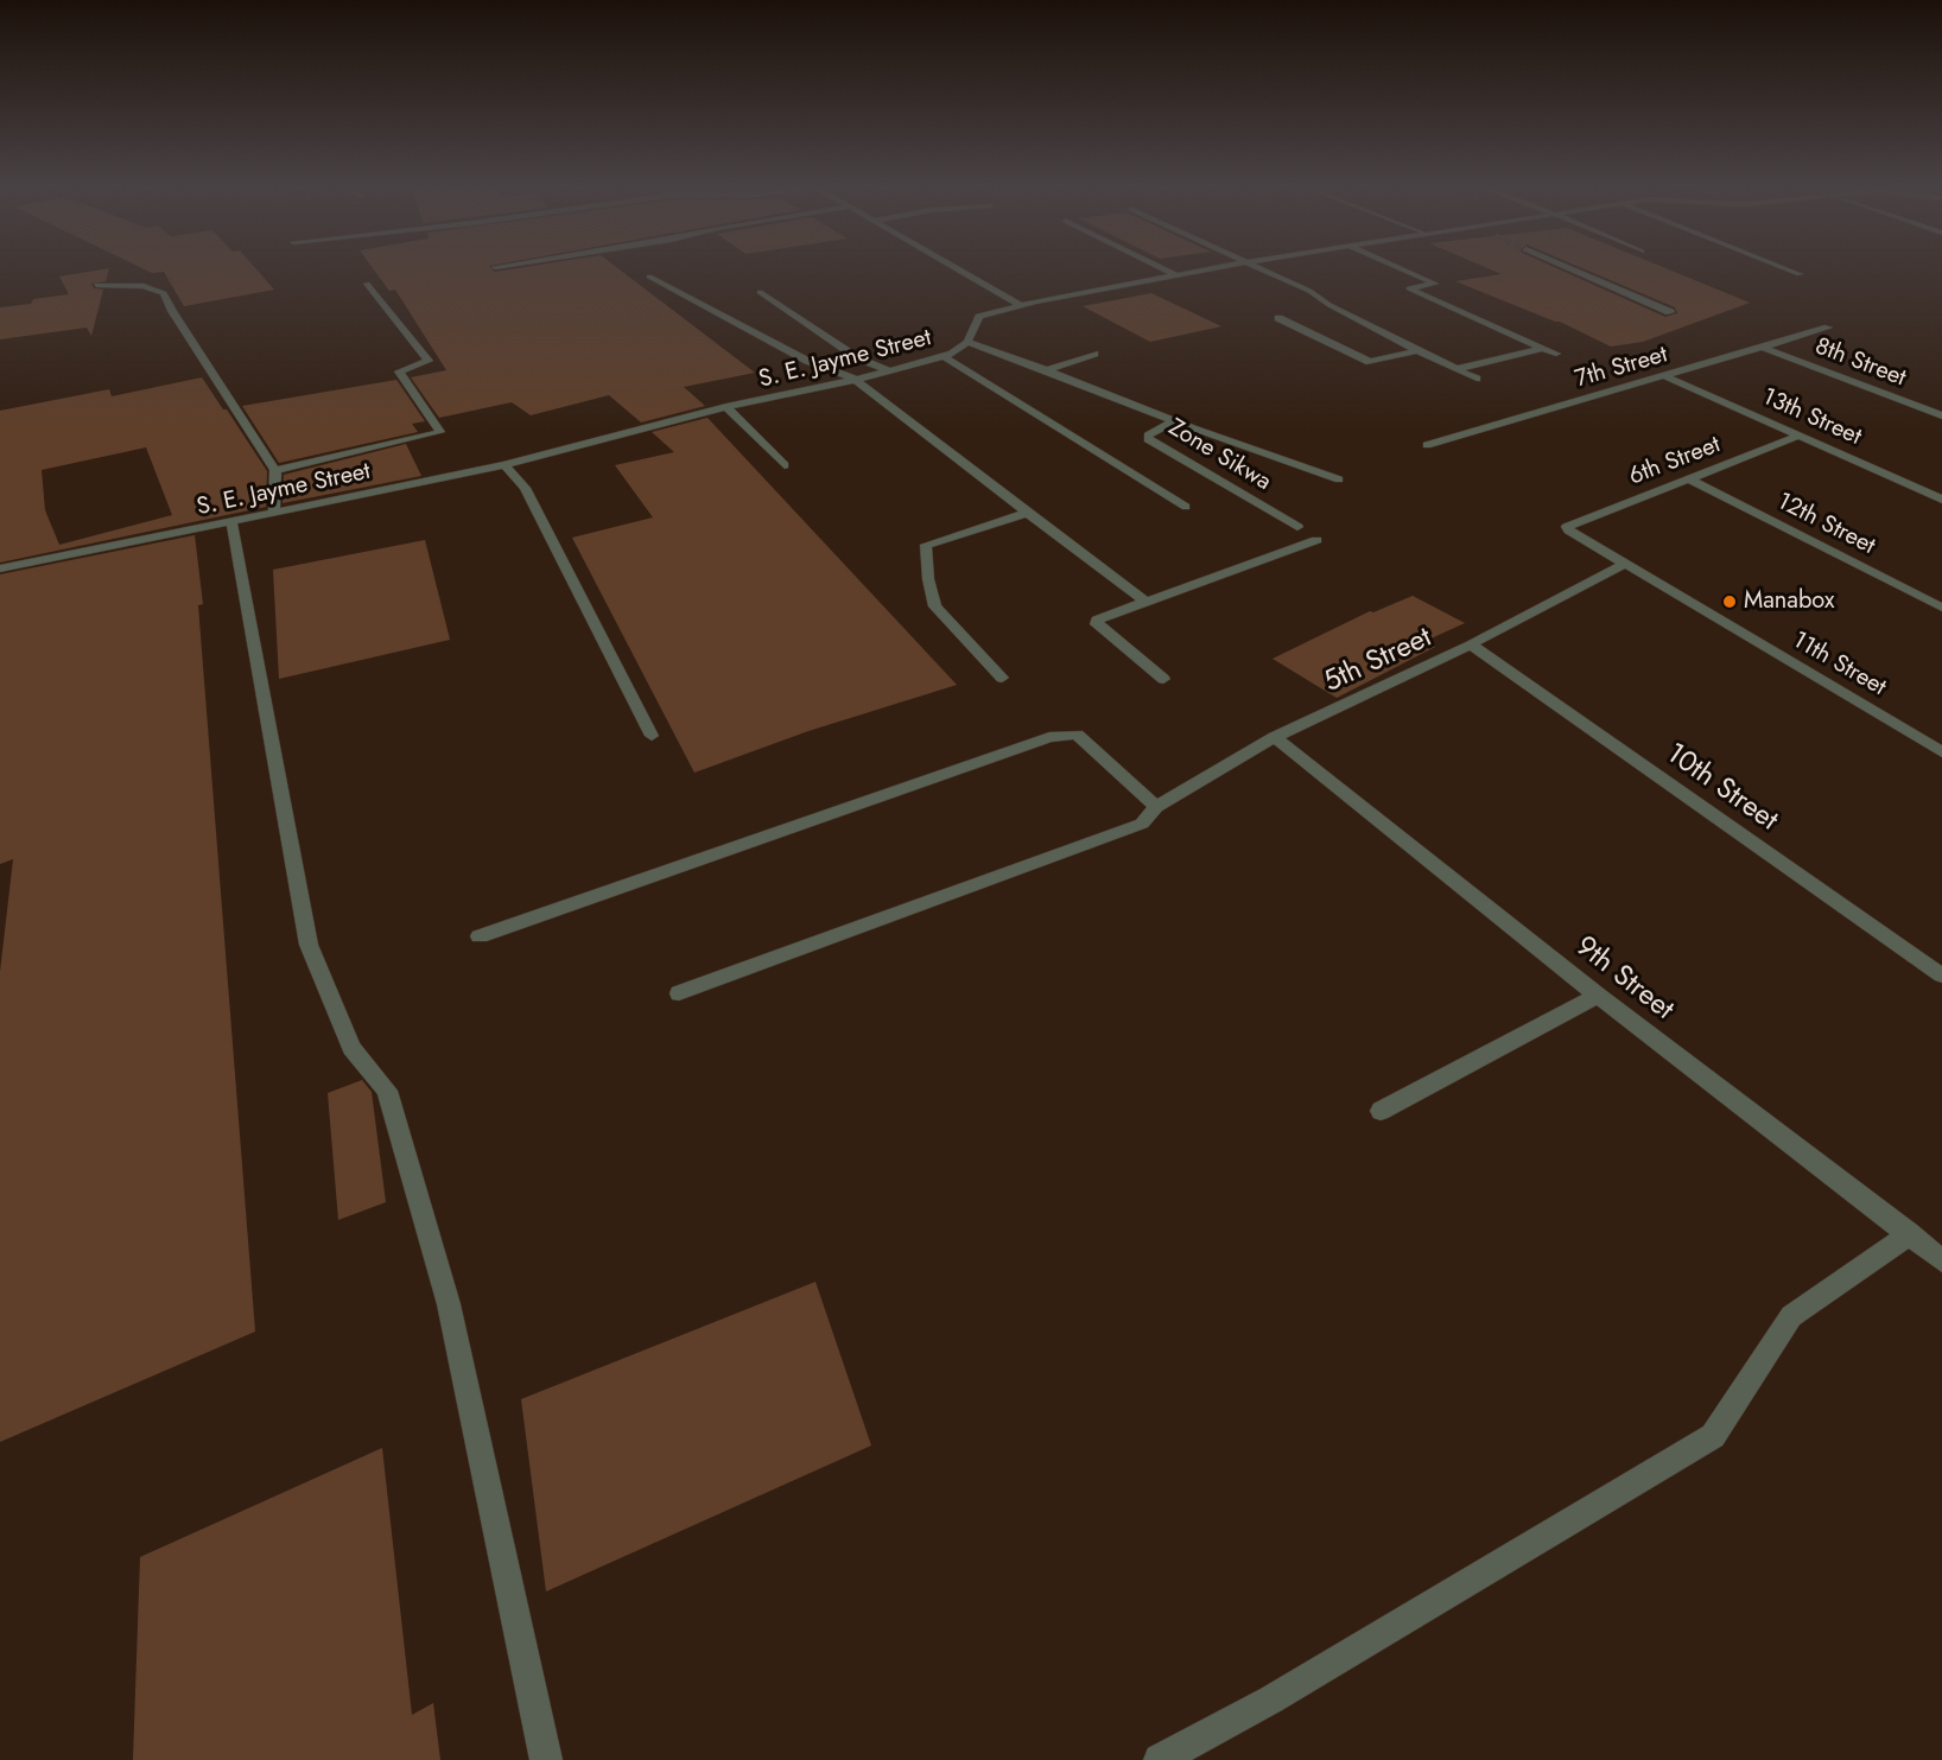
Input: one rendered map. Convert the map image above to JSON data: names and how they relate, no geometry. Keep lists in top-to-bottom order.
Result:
{
  "streets": {
    "street": [
      "S. E. Jayme Street",
      "8th Street",
      "7th Street",
      "13th Street",
      "Zone Sikwa",
      "6th Street",
      "12th Street",
      "5th Street",
      "11th Street",
      "10th Street",
      "9th Street"
    ]
  },
  "crossings": [
    ["8th Street", "7th Street"],
    ["7th Street", "13th Street"],
    ["13th Street", "6th Street"],
    ["6th Street", "12th Street"],
    ["6th Street", "11th Street"],
    ["5th Street", "11th Street"],
    ["5th Street", "10th Street"],
    ["5th Street", "9th Street"]
  ],
  "places": ["Manabox"]
}
